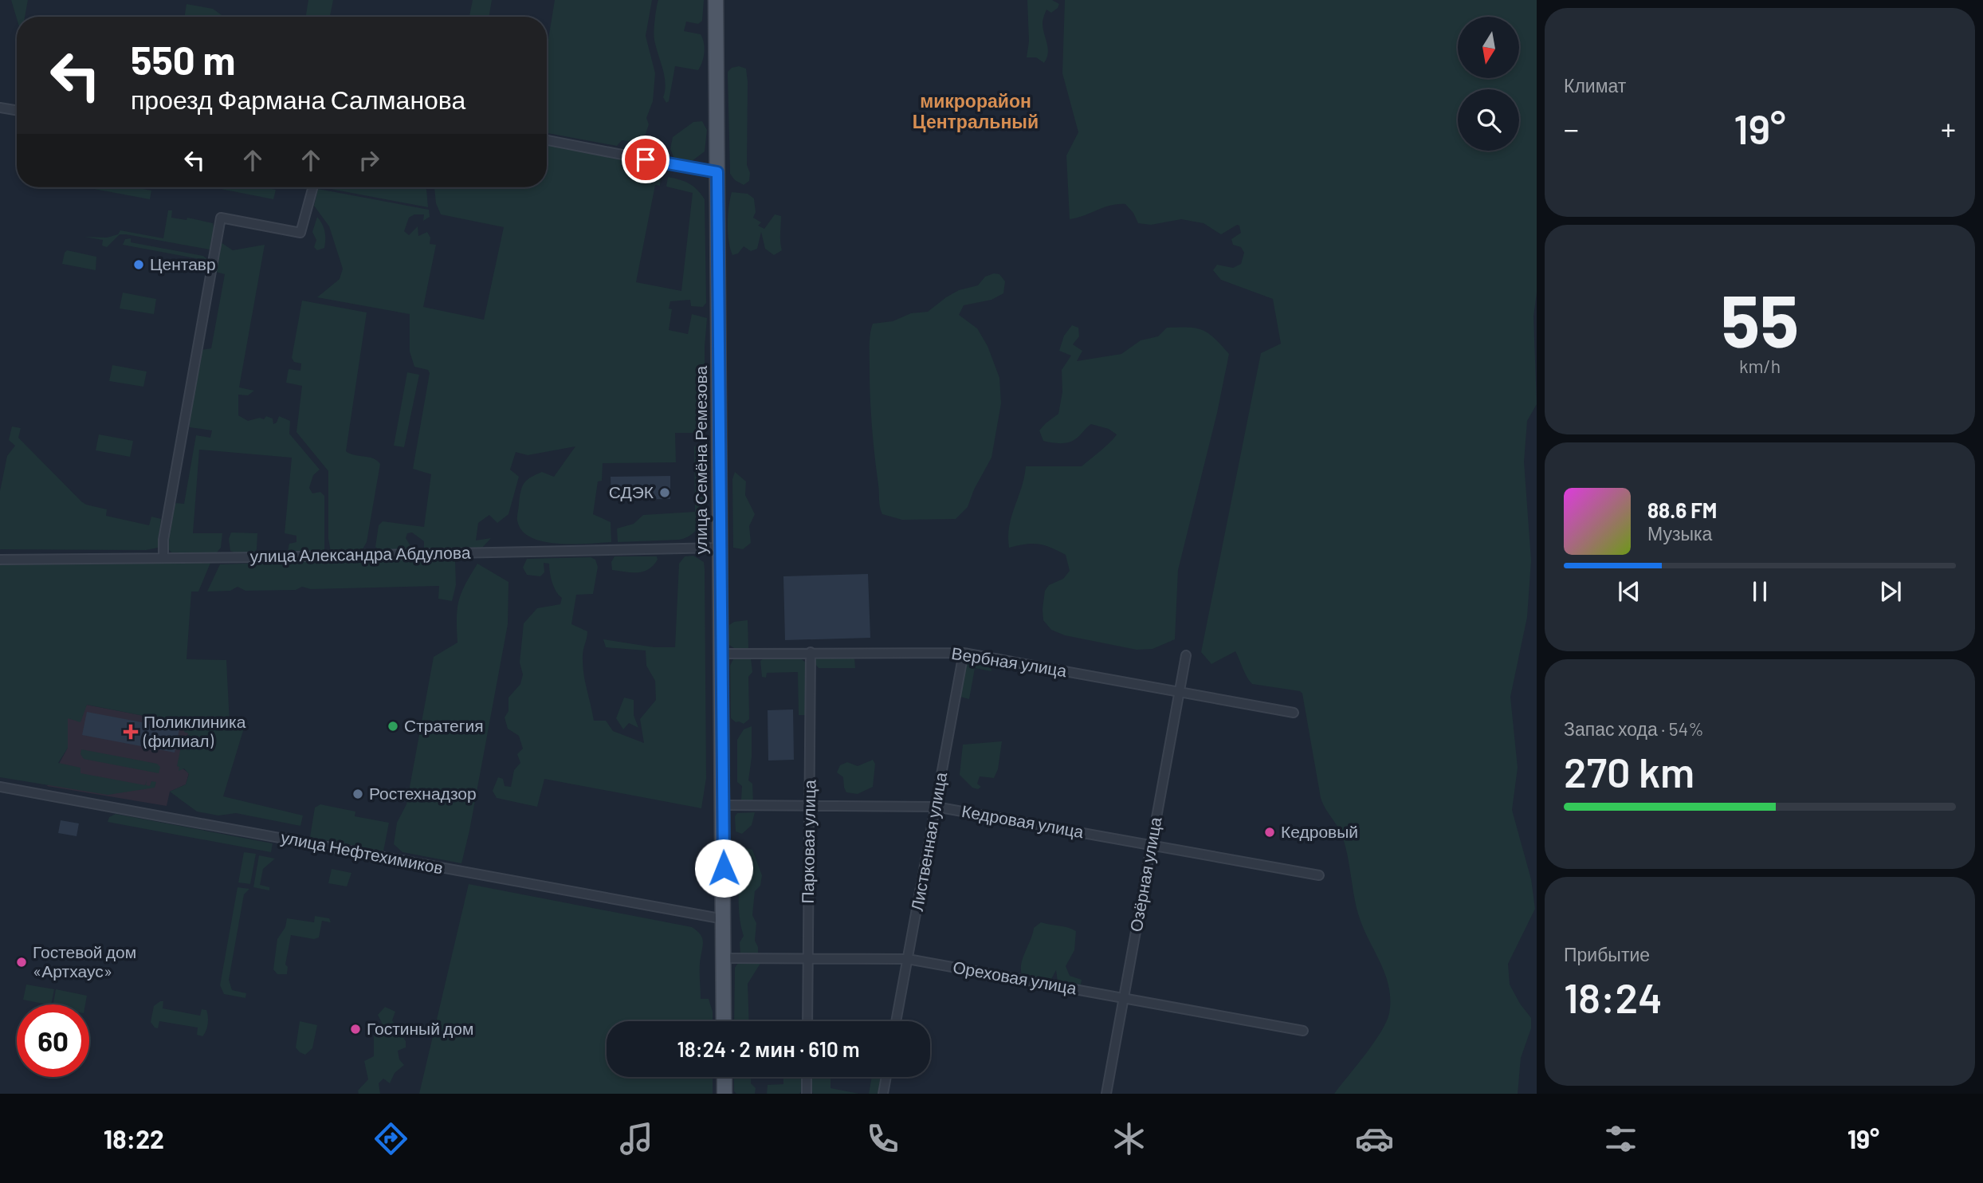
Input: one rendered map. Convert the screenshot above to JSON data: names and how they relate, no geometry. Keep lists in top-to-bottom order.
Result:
{
  "streets": {
    "main road": ["улица Семёна Ремезова"],
    "street": [
      "улица Александра Абдулова",
      "Вербная улица",
      "Кедровая улица",
      "Парковая улица",
      "Лиственная улица",
      "улица Нефтехимиков",
      "Озёрная улица",
      "Ореховая улица"
    ]
  },
  "crossings": [
    ["улица Семёна Ремезова", "улица Александра Абдулова"],
    ["улица Семёна Ремезова", "Вербная улица"],
    ["улица Семёна Ремезова", "Кедровая улица"],
    ["улица Семёна Ремезова", "улица Нефтехимиков"],
    ["улица Семёна Ремезова", "Ореховая улица"],
    ["Вербная улица", "Парковая улица"],
    ["Вербная улица", "Лиственная улица"],
    ["Вербная улица", "Озёрная улица"],
    ["Кедровая улица", "Парковая улица"],
    ["Кедровая улица", "Лиственная улица"],
    ["Кедровая улица", "Озёрная улица"],
    ["Парковая улица", "Ореховая улица"],
    ["Лиственная улица", "Ореховая улица"],
    ["Озёрная улица", "Ореховая улица"]
  ],
  "districts": ["микрорайон Центральный"],
  "places": {
    "other": [
      "Центавр",
      "СДЭК",
      "Стратегия",
      "Ростехнадзор",
      "Кедровый",
      "Гостевой дом «Артхаус»",
      "Гостиный дом"
    ],
    "health": ["Поликлиника (филиал)"]
  },
  "north": "bottom",
  "page": {
    "tile": [
      "Климат",
      ["55", "km/h"],
      ["Запас хода · 54%", "270 km"],
      ["Прибытие", "18:24"]
    ],
    "turn": ["550 m", "проезд Фармана Салманова"],
    "heat": ["−", "19°", "+"],
    "song": ["88.6 FM", "Музыка"],
    "limit": "60",
    "trip": "18:24 · 2 мин · 610 m",
    "tabs": ["18:22", "19°"]
  }
}
